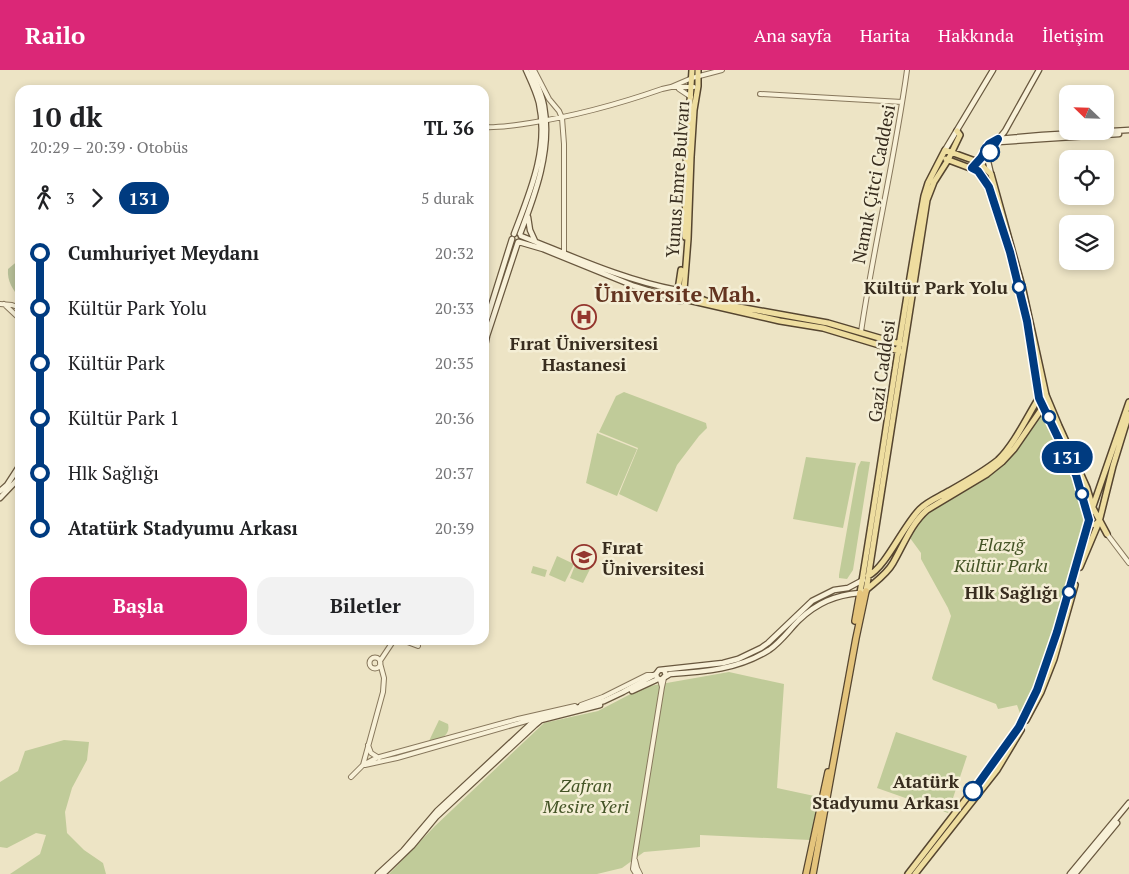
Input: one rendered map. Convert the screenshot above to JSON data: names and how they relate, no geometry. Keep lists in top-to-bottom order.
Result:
{
  "streets": {
    "main road": ["Yunus Emre Bulvarı", "Gazi Caddesi"],
    "street": ["Namık Çitci Caddesi"]
  },
  "districts": ["Üniversite Mah."],
  "parks": ["Elazığ Kültür Parkı", "Zafran Mesire Yeri"],
  "places": {
    "other": ["Kültür Park Yolu", "Hlk Sağlığı", "Atatürk Stadyumu Arkası"],
    "hospital": ["Fırat Üniversitesi Hastanesi"],
    "school or university": ["Fırat Üniversitesi"]
  },
  "lines": ["bus line 131"],
  "north": "top left",
  "page": {
    "header": "Railo",
    "nav": [
      "Ana sayfa",
      "Harita",
      "Hakkında",
      "İletişim"
    ],
    "on_map": "131",
    "heading": ["10 dk", "20:29 – 20:39 · Otobüs", "TL 36"],
    "legs": ["3", "131", "5 durak"],
    "list": [
      {
        "name": "Cumhuriyet Meydanı",
        "value": "20:32"
      },
      {
        "name": "Kültür Park Yolu",
        "value": "20:33"
      },
      {
        "name": "Kültür Park",
        "value": "20:35"
      },
      {
        "name": "Kültür Park 1",
        "value": "20:36"
      },
      {
        "name": "Hlk Sağlığı",
        "value": "20:37"
      },
      {
        "name": "Atatürk Stadyumu Arkası",
        "value": "20:39"
      }
    ],
    "buttons": ["Başla", "Biletler"]
  }
}
